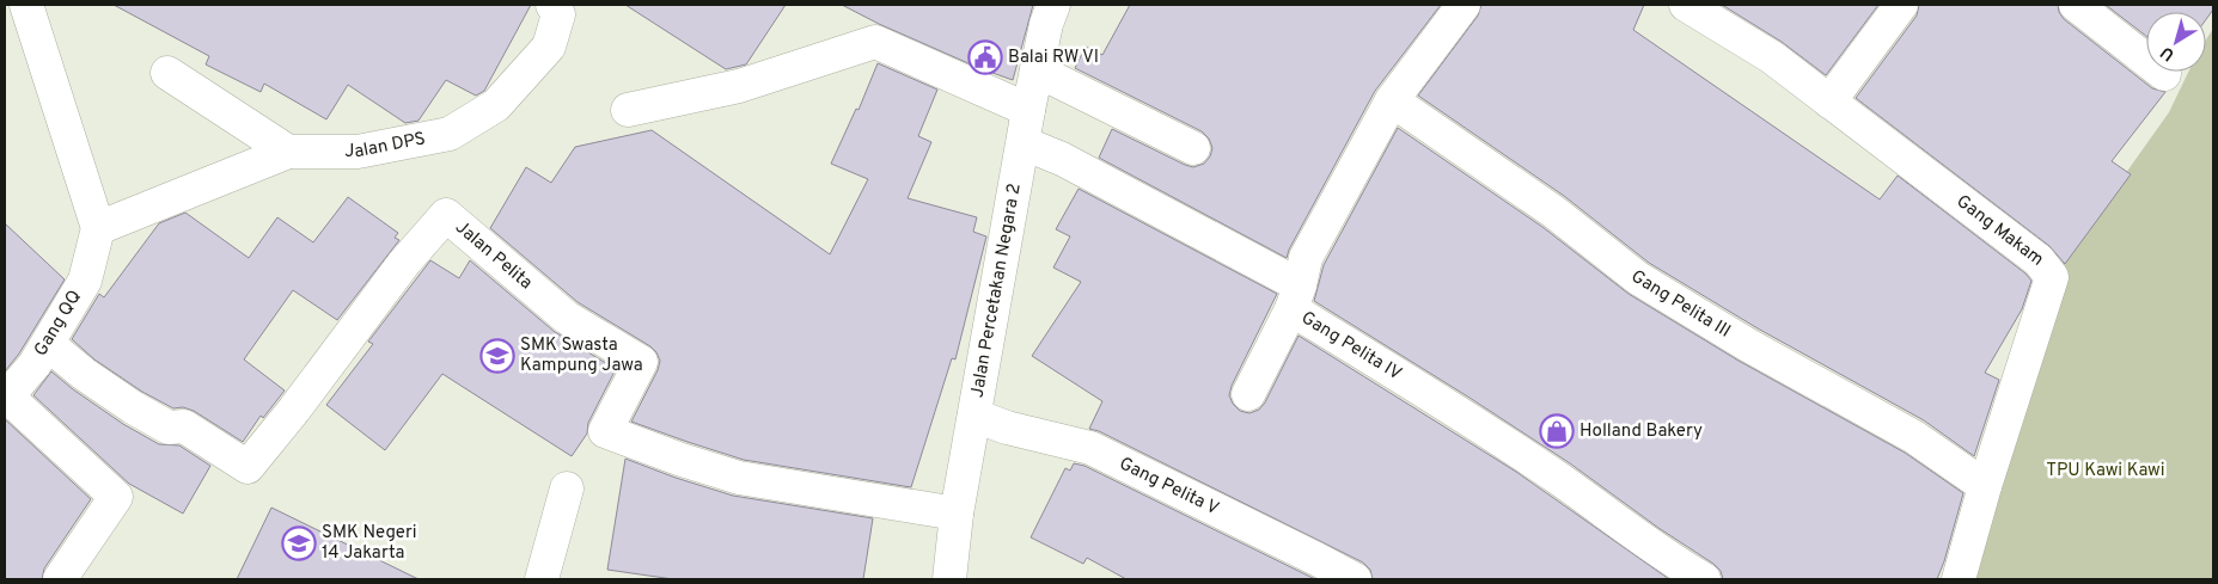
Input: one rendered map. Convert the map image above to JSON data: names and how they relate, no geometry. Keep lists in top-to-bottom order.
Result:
{
  "streets": {
    "street": [
      "Jalan DPS",
      "Gang Makam",
      "Jalan Pelita",
      "Jalan Percetakan Negara 2",
      "Gang Pelita III",
      "Gang QQ",
      "Gang Pelita IV",
      "Gang Pelita V"
    ]
  },
  "crossings": [
    ["Gang Makam", "Gang Pelita III"],
    ["Jalan Pelita", "Jalan Percetakan Negara 2"],
    ["Jalan Pelita", "Gang QQ"],
    ["Jalan Percetakan Negara 2", "Gang Pelita V"],
    ["Gang Pelita III", "Gang Pelita IV"]
  ],
  "parks": ["TPU Kawi Kawi"],
  "places": {
    "public building": ["Balai RW VI"],
    "school or university": ["SMK Swasta Kampung Jawa", "SMK Negeri 14 Jakarta"],
    "shop": ["Holland Bakery"]
  },
  "north": "bottom left"
}
